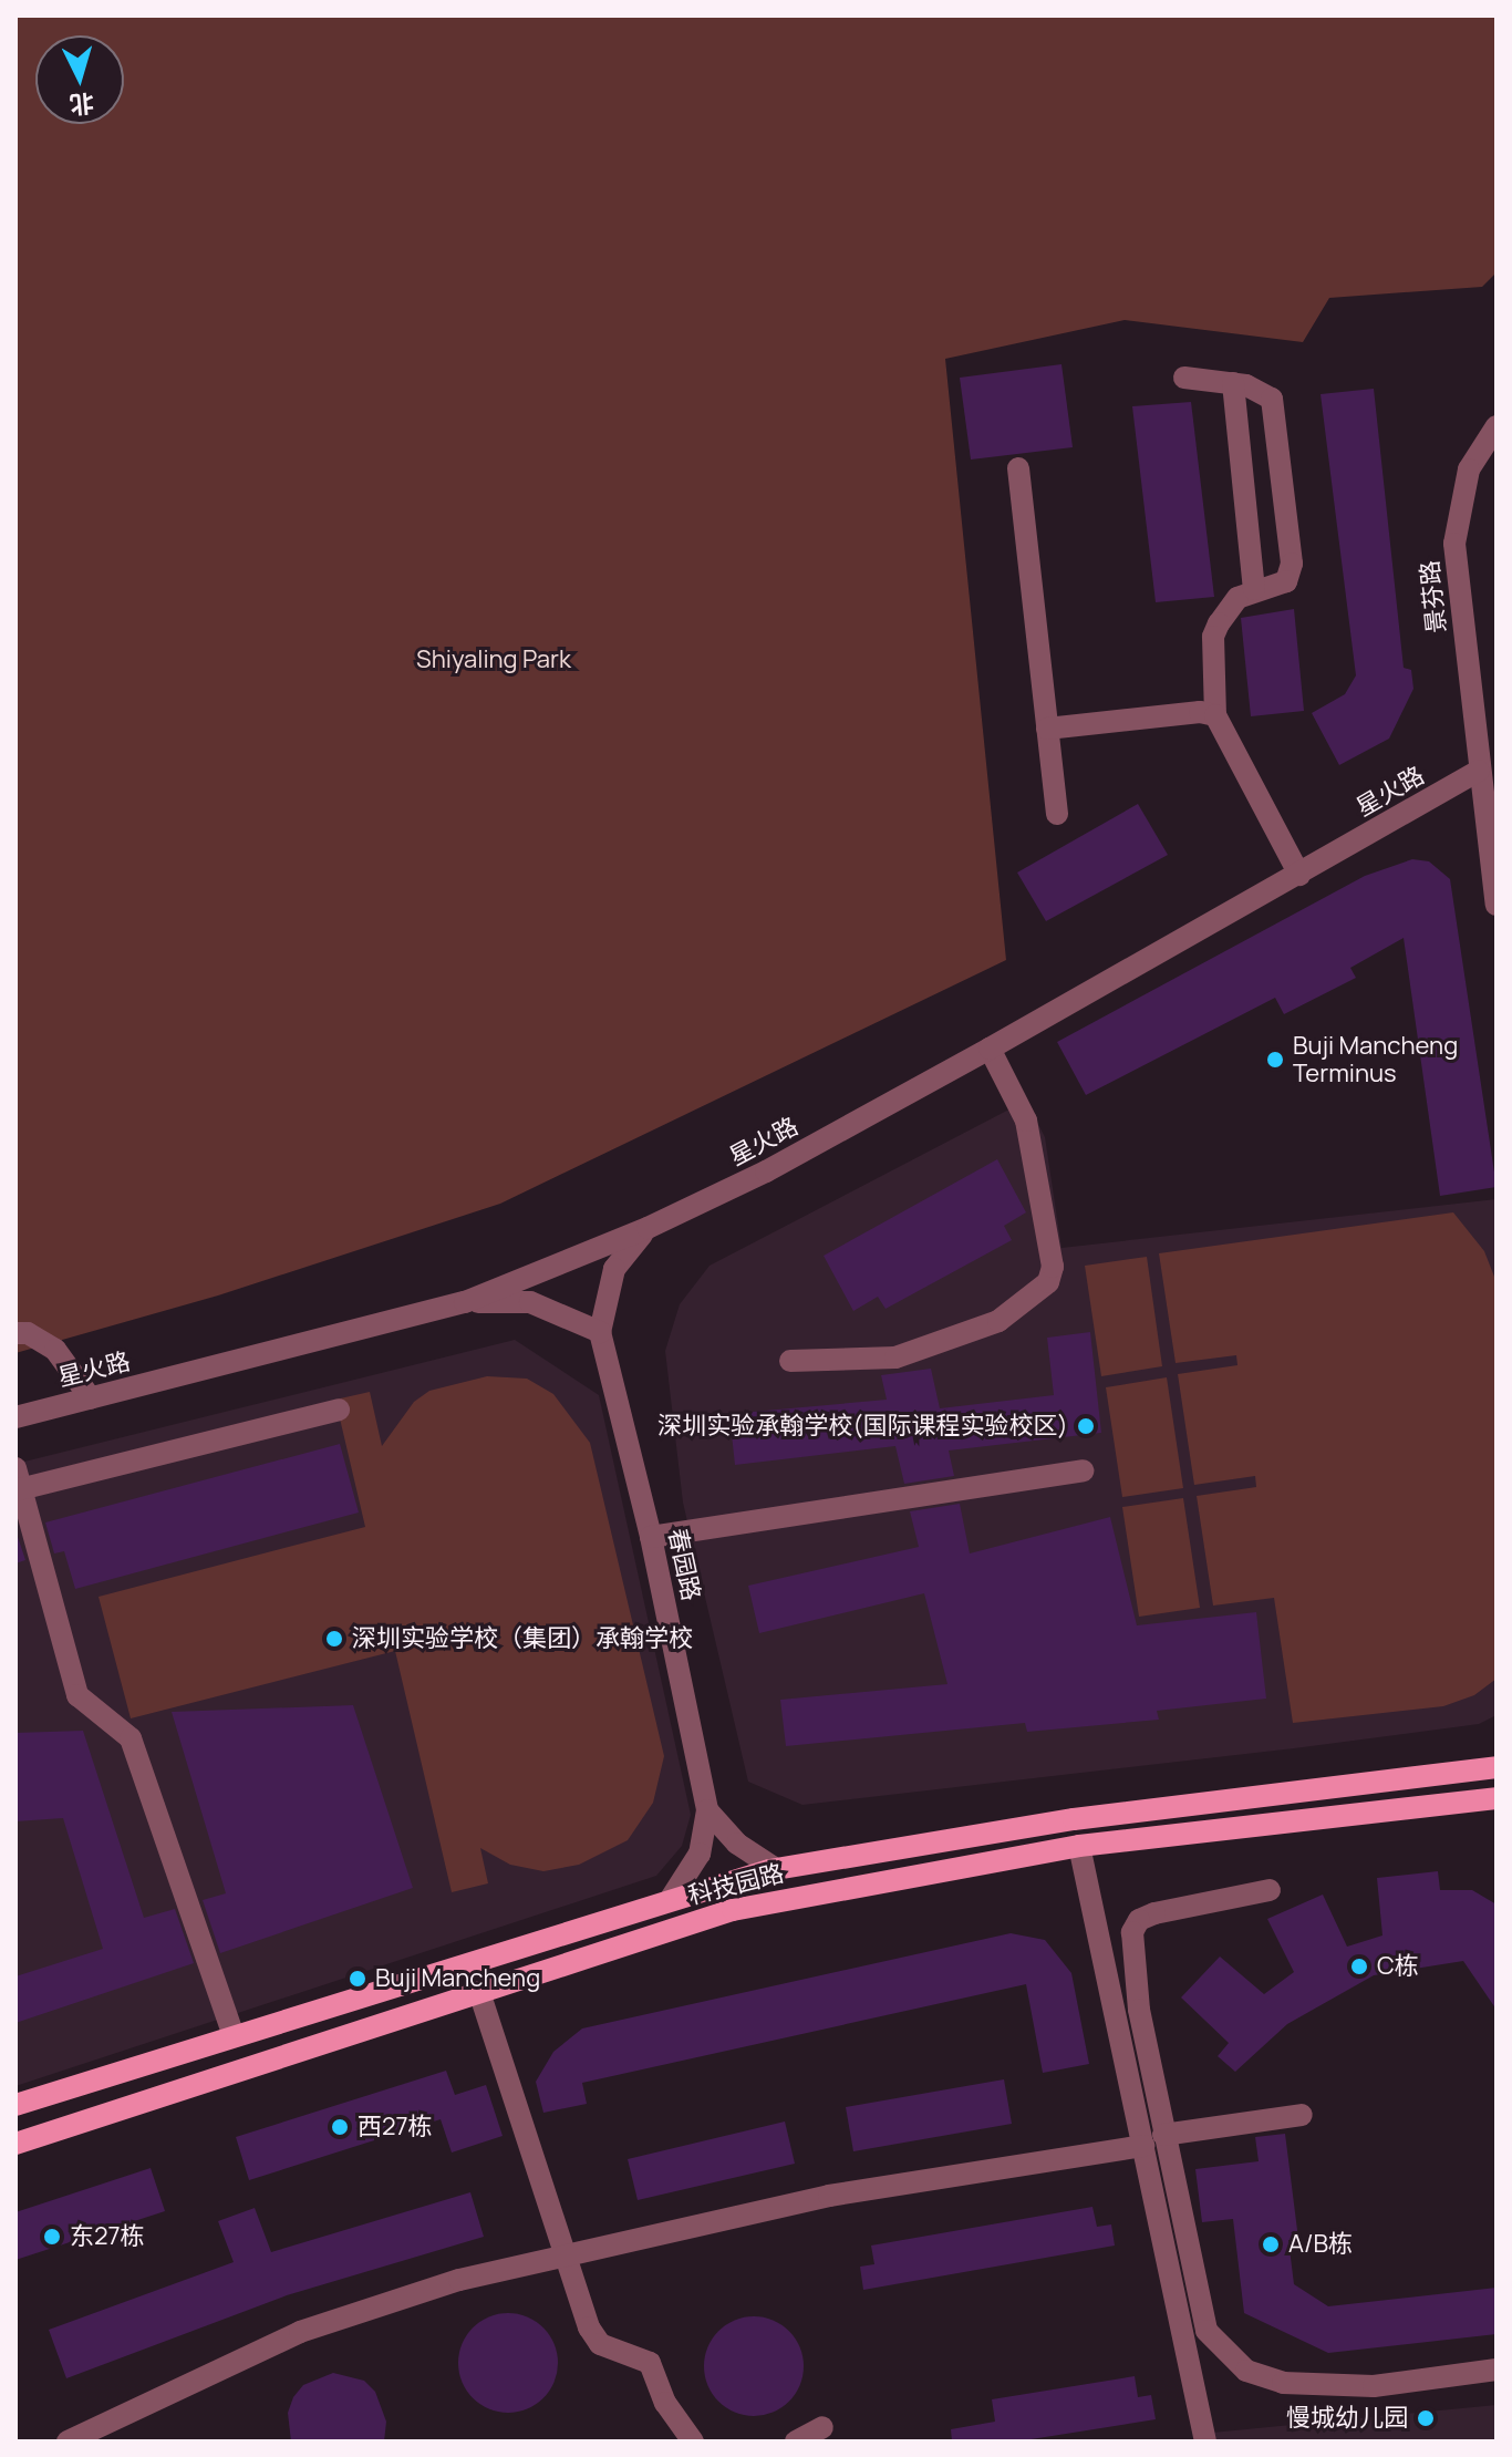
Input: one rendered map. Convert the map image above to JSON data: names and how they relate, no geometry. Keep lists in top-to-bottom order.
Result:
{
  "streets": {
    "main road": ["科技园路"],
    "street": ["景芬路", "星火路", "春园路"]
  },
  "crossings": [
    ["景芬路", "星火路"],
    ["星火路", "春园路"],
    ["春园路", "科技园路"]
  ],
  "parks": ["Shiyaling Park"],
  "places": [
    "Buji Mancheng Terminus",
    "深圳实验承翰学校(国际课程实验校区)",
    "深圳实验学校（集团）承翰学校",
    "C栋",
    "Buji Mancheng",
    "西27栋",
    "东27栋",
    "A/B栋",
    "慢城幼儿园"
  ],
  "north": "bottom"
}
